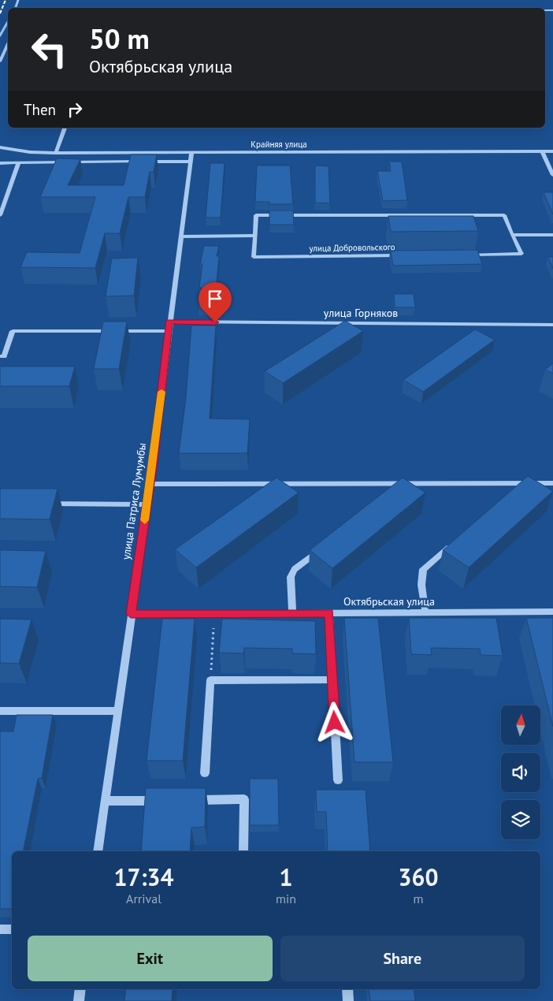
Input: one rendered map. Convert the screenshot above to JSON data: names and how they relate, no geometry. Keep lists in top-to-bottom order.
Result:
{
  "streets": {
    "street": [
      "Крайняя улица",
      "улица Добровольского",
      "улица Горняков",
      "улица Патриса Лумумбы",
      "Октябрьская улица"
    ]
  },
  "crossings": [
    ["Крайняя улица", "улица Патриса Лумумбы"],
    ["улица Горняков", "улица Патриса Лумумбы"],
    ["улица Патриса Лумумбы", "Октябрьская улица"]
  ],
  "north": "top",
  "page": {
    "turn": ["50 m", "Октябрьская улица"],
    "then": "Then",
    "eta": [
      "17:34",
      "Arrival",
      "1",
      "min",
      "360",
      "m"
    ],
    "buttons": ["Exit", "Share"]
  }
}
